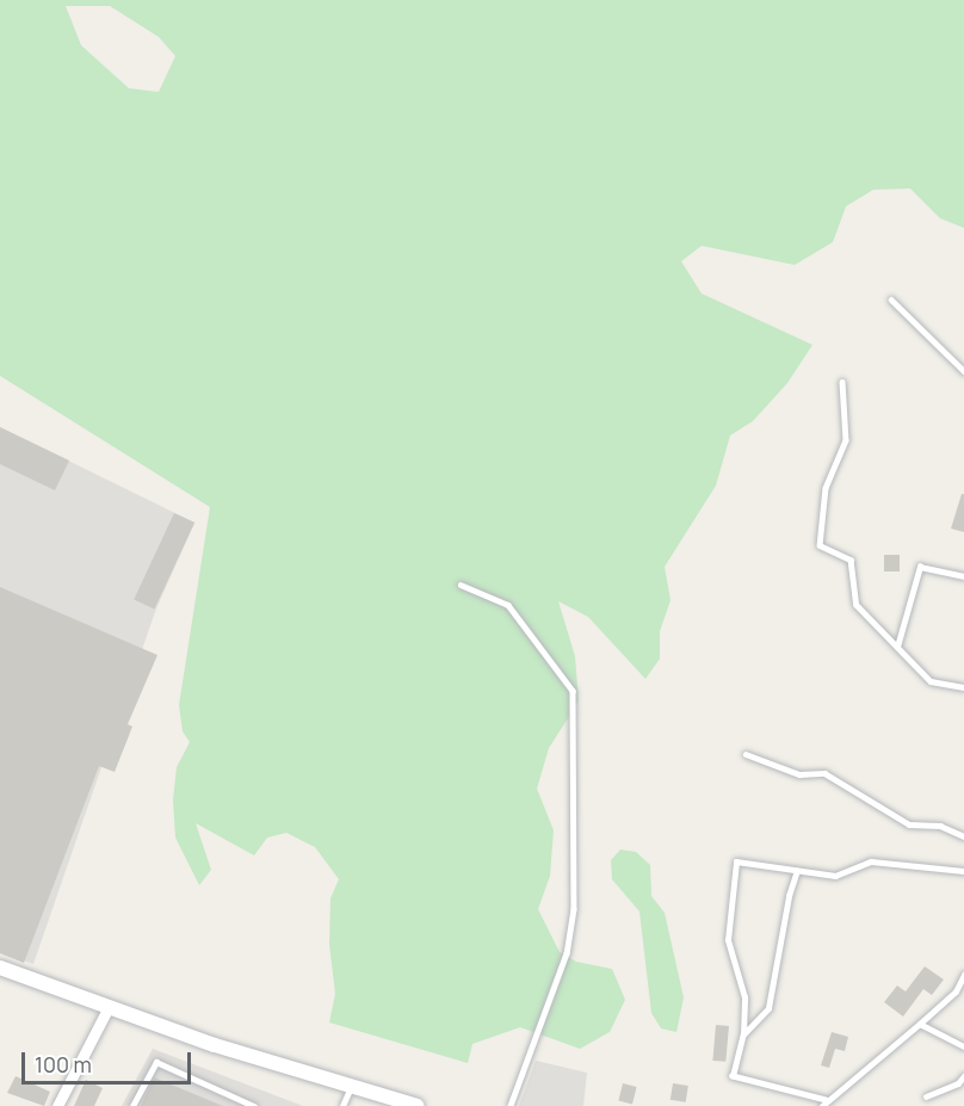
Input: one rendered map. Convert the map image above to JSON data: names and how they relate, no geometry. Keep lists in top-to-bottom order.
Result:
{
  "scale_bar": "100 m"
}
